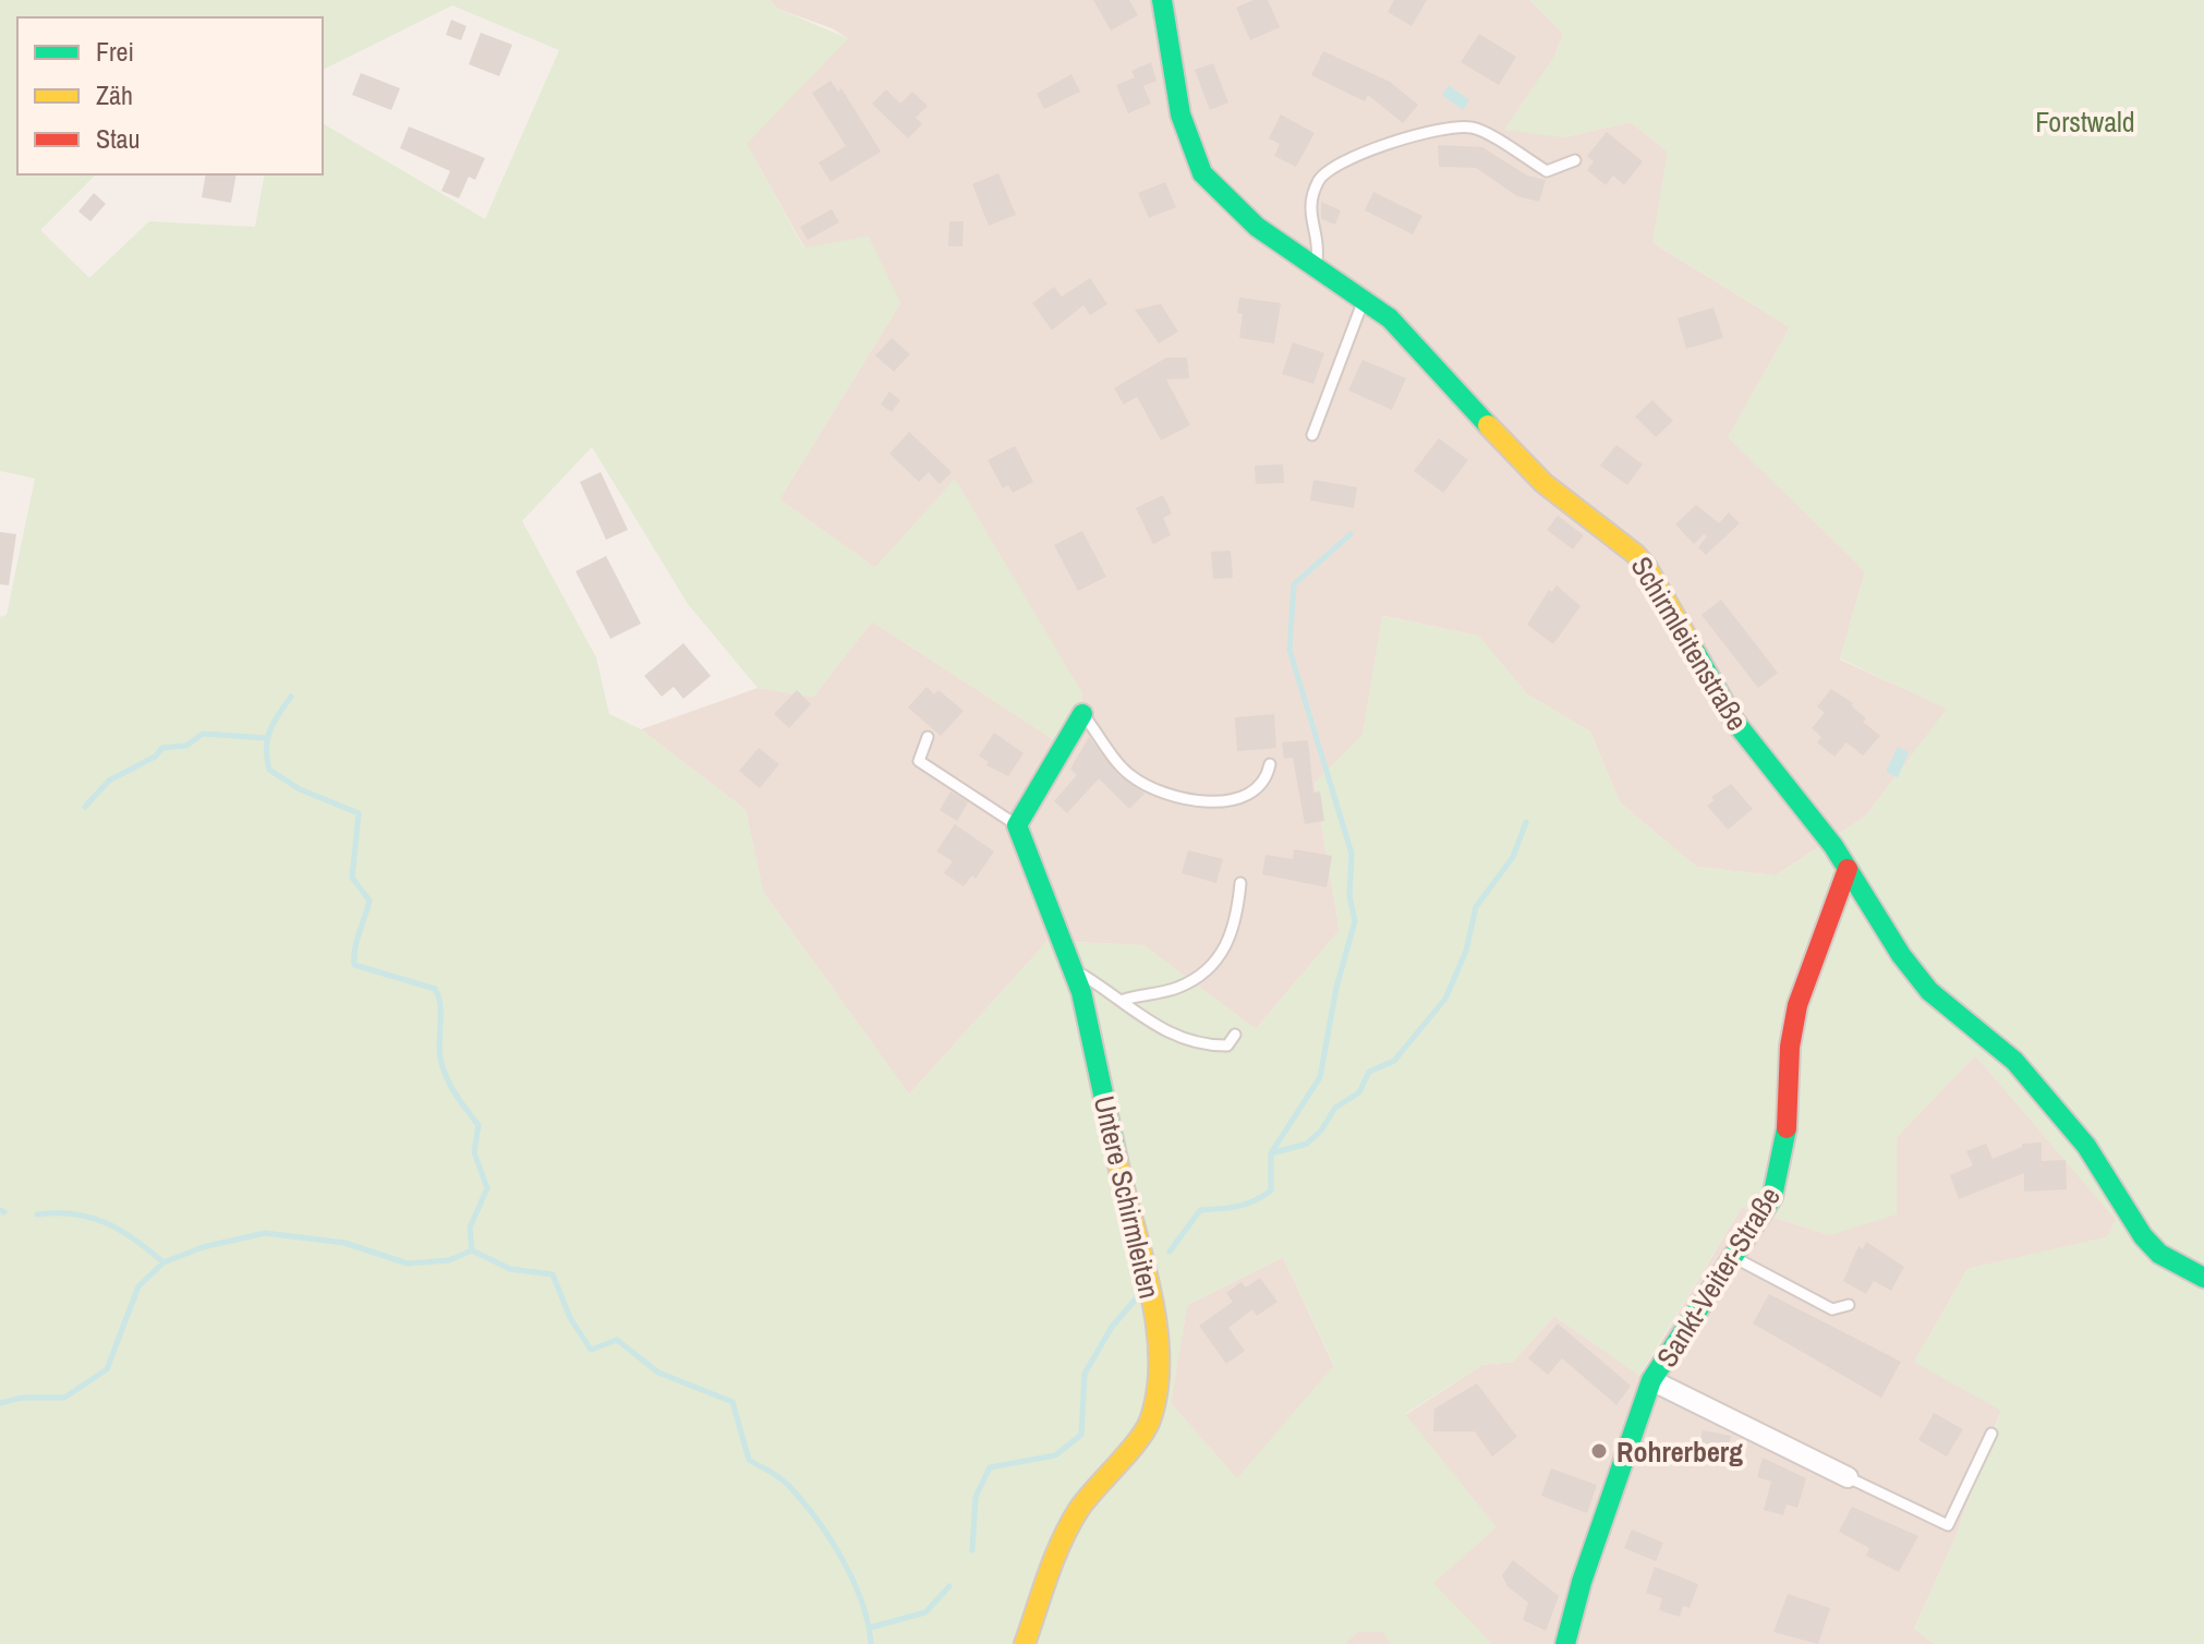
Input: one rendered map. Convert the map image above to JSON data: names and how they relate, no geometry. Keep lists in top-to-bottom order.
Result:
{
  "streets": {
    "street": ["Schirmleitenstraße", "Untere Schirmleiten", "Sankt-Veiter-Straße"]
  },
  "crossings": [
    ["Schirmleitenstraße", "Sankt-Veiter-Straße"]
  ],
  "parks": ["Forstwald"],
  "places": ["Rohrerberg"],
  "legend": ["Frei", "Zäh", "Stau"]
}
